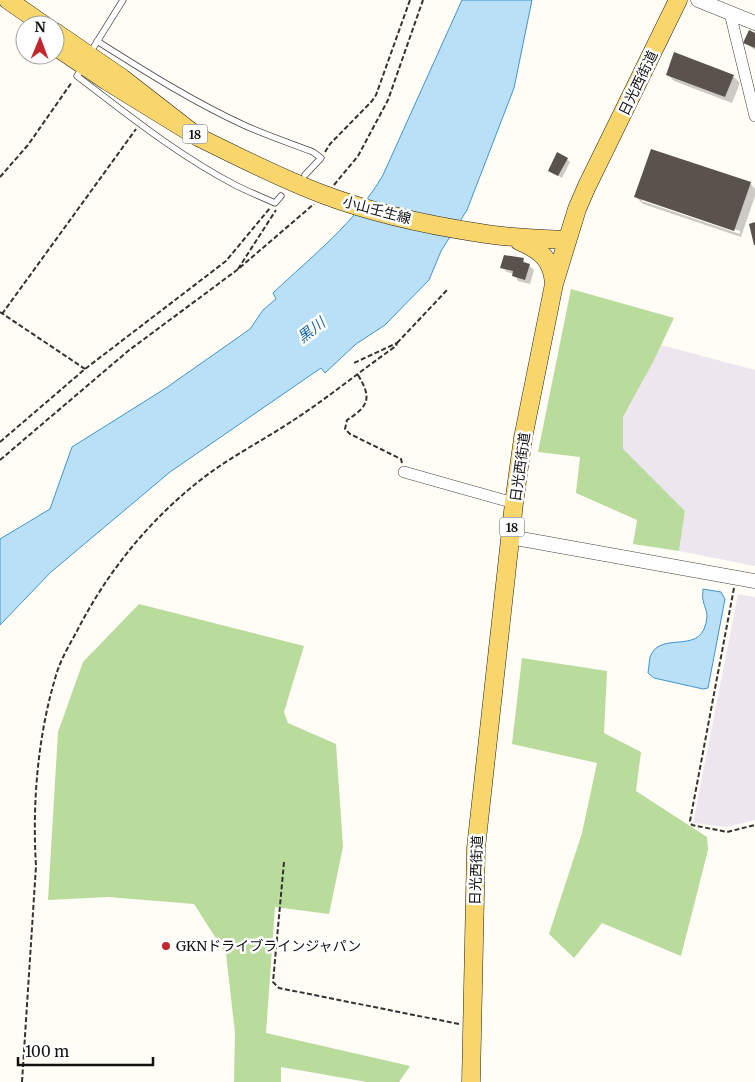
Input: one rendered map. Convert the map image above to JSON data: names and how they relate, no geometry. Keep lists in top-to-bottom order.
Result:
{
  "streets": {
    "main road": ["日光西街道", "18", "小山壬生線"]
  },
  "crossings": [
    ["日光西街道", "小山壬生線"]
  ],
  "water": ["黒川"],
  "places": ["GKNドライブラインジャパン"],
  "scale_bar": "100 m",
  "north": "top"
}
